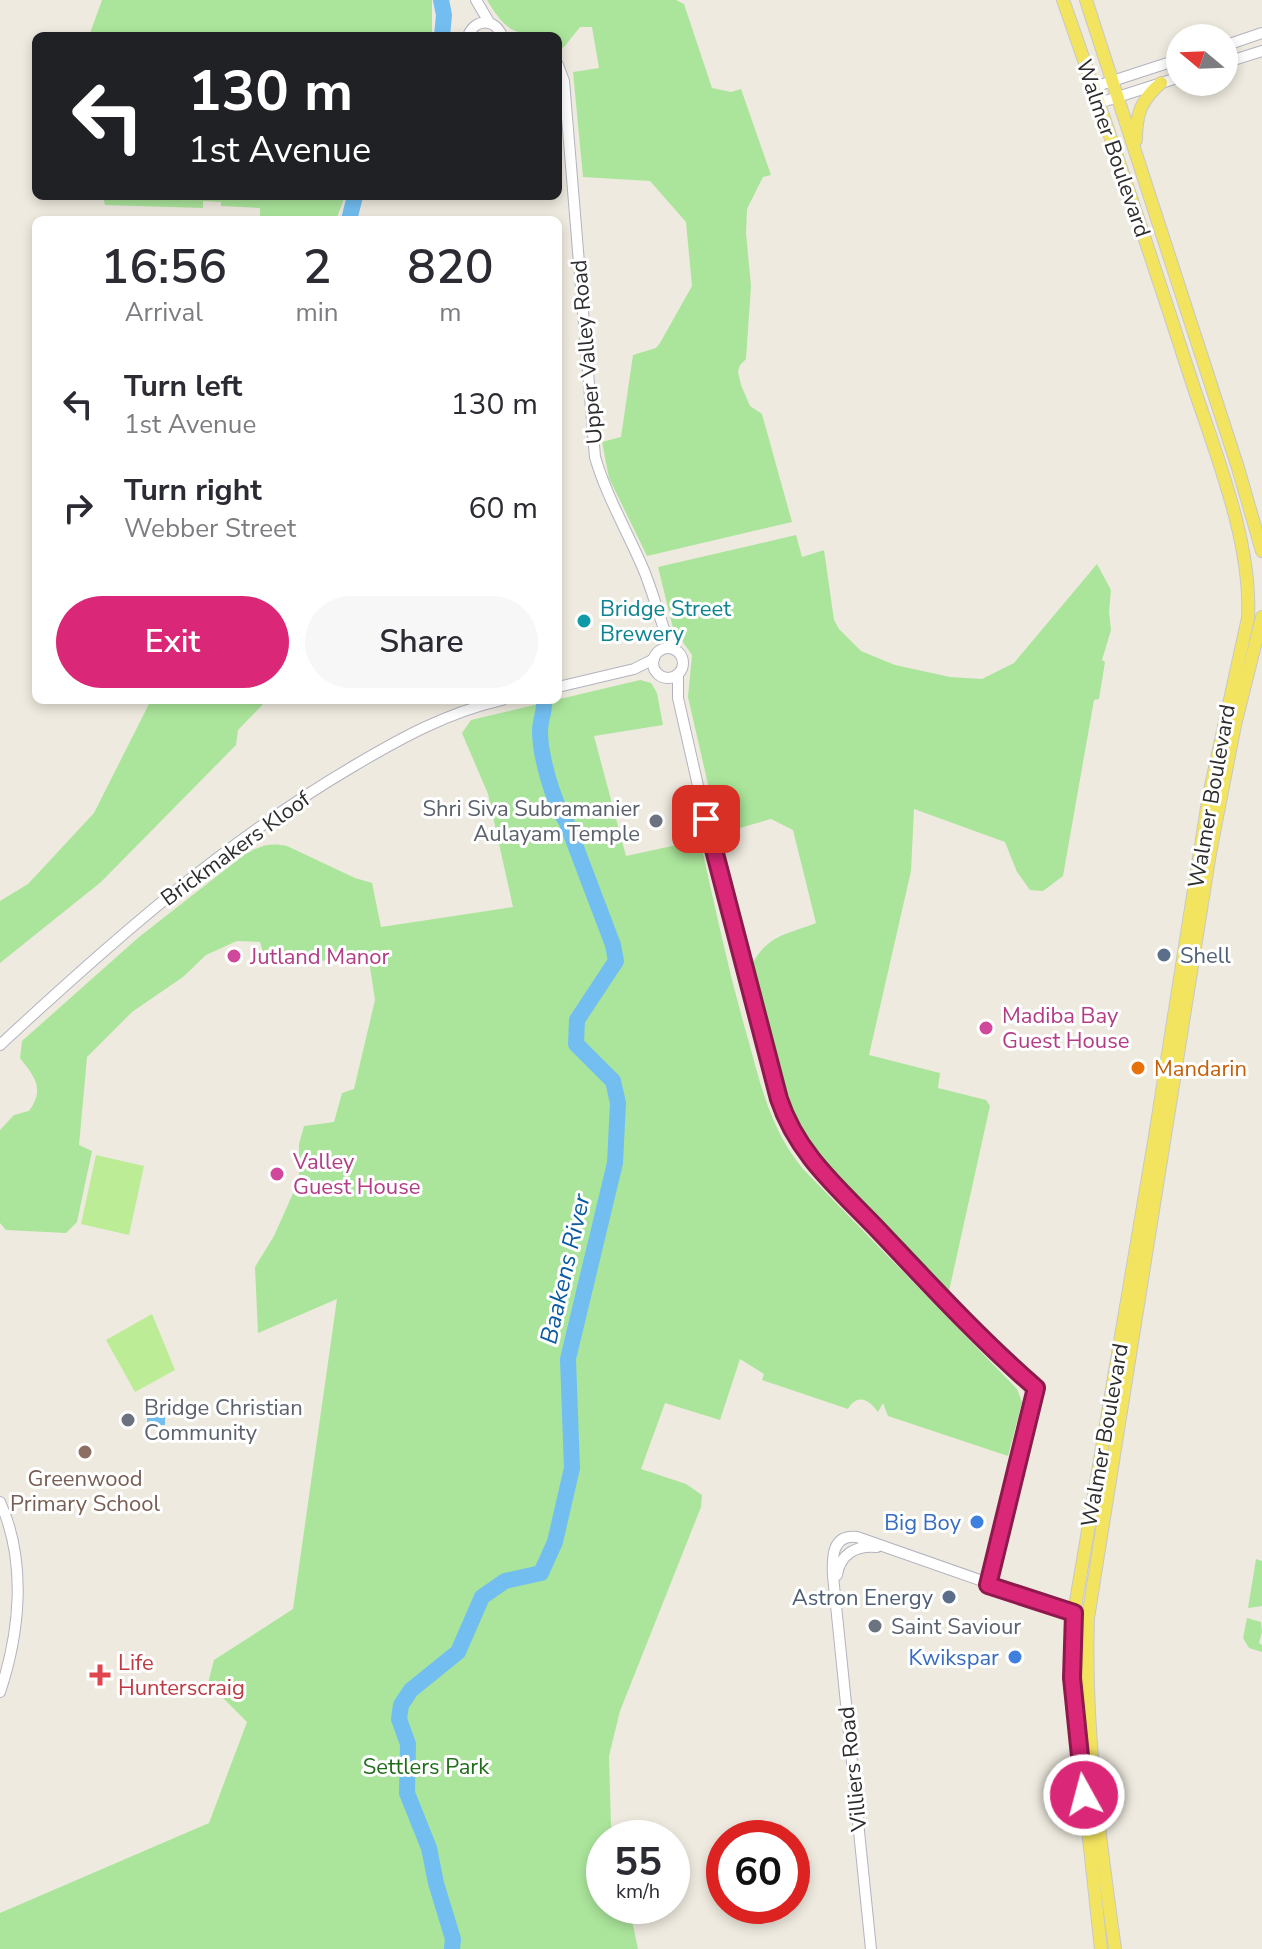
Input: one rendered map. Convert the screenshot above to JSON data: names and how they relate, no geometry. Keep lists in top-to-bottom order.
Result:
{
  "streets": {
    "main road": ["Walmer Boulevard"],
    "street": ["Upper Valley Road", "Brickmakers Kloof", "Villiers Road"]
  },
  "water": ["Baakens River"],
  "parks": ["Settlers Park"],
  "places": {
    "other": [
      "Bridge Street Brewery",
      "Shri Siva Subramanier Aulayam Temple",
      "Shell",
      "Jutland Manor",
      "Madiba Bay Guest House",
      "Mandarin",
      "Valley Guest House",
      "Bridge Christian Community",
      "Greenwood Primary School",
      "Big Boy",
      "Astron Energy",
      "Saint Saviour",
      "Kwikspar"
    ],
    "health": ["Life Hunterscraig"]
  },
  "north": "left",
  "page": {
    "turn": ["130 m", "1st Avenue"],
    "eta": [
      "16:56",
      "Arrival",
      "2",
      "min",
      "820",
      "m"
    ],
    "list": [
      {
        "name": "Turn left",
        "note": "1st Avenue",
        "value": "130 m"
      },
      {
        "name": "Turn right",
        "note": "Webber Street",
        "value": "60 m"
      }
    ],
    "buttons": ["Exit", "Share"],
    "speed": "55 km/h",
    "limit": "60"
  }
}
